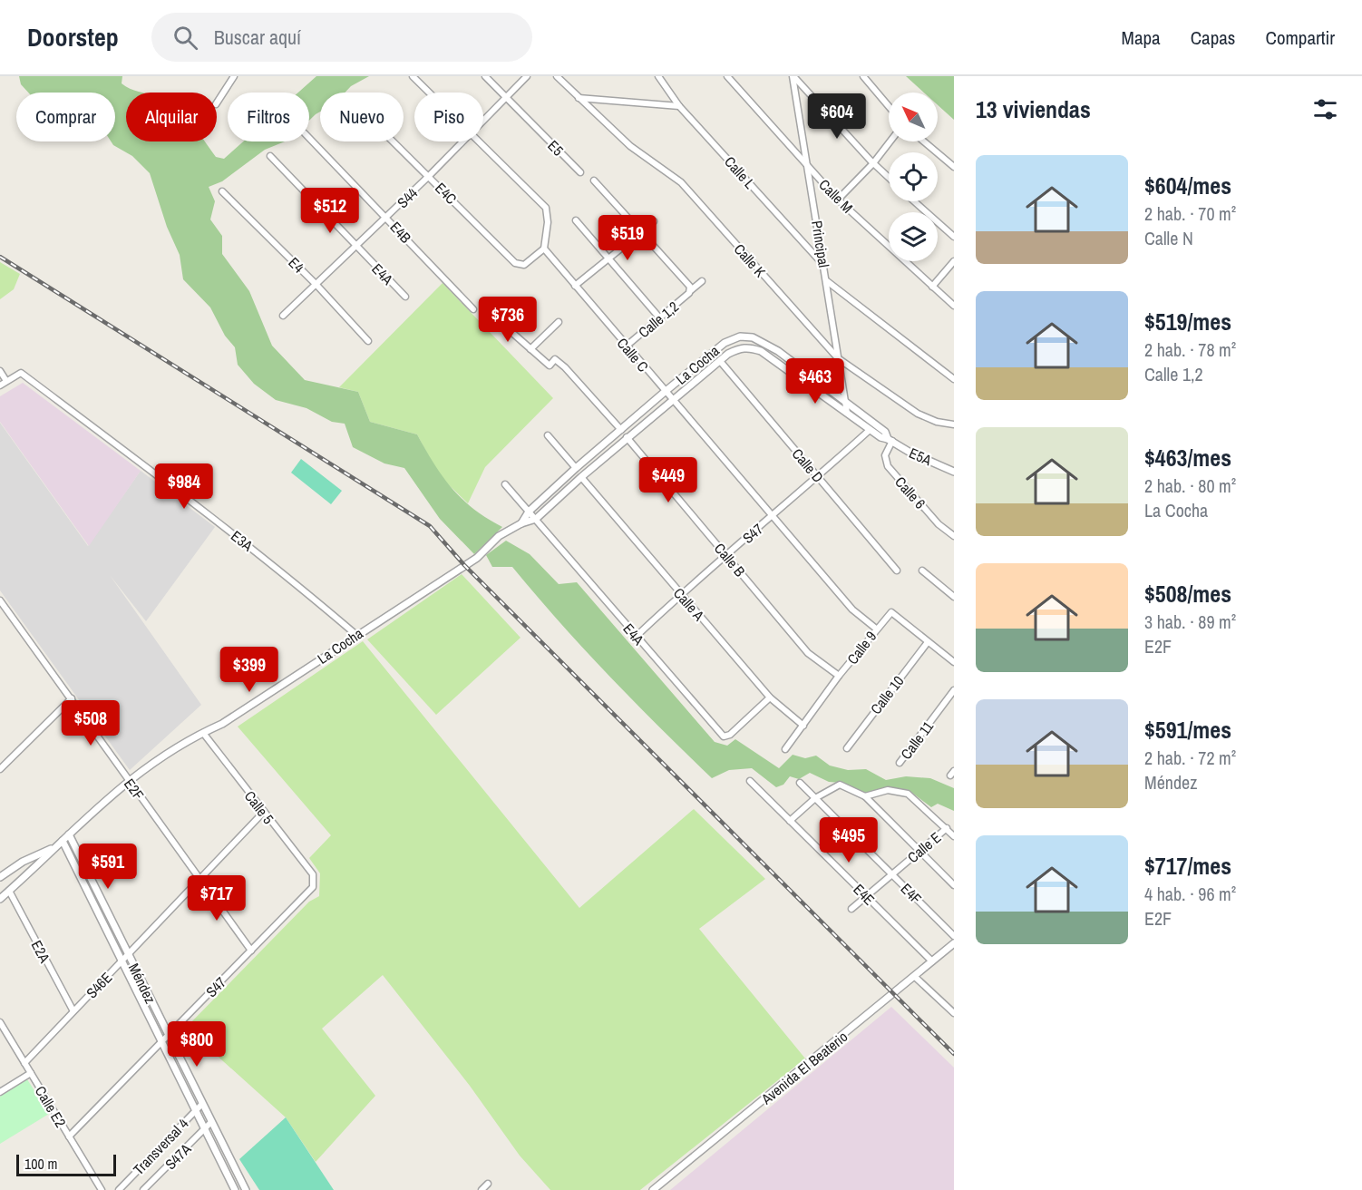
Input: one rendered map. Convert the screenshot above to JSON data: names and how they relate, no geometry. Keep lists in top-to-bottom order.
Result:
{
  "streets": {
    "street": [
      "E5",
      "Calle L",
      "E4C",
      "Calle M",
      "S44",
      "E4B",
      "Principal",
      "Calle K",
      "E4",
      "E4A",
      "Calle 1,2",
      "Calle C",
      "La Cocha",
      "E5A",
      "Calle D",
      "Calle 6",
      "S47",
      "E3A",
      "Calle B",
      "Calle A",
      "Calle 9",
      "Calle 10",
      "Calle 11",
      "E2F",
      "Calle 5",
      "Calle E",
      "E4F",
      "E4E",
      "E2A",
      "Méndez",
      "S46E",
      "Avenida El Beaterio",
      "Calle E2",
      "Transversal 4",
      "S47A"
    ]
  },
  "crossings": [
    ["E5", "S44"],
    ["Calle L", "Principal"],
    ["E4C", "S44"],
    ["E4C", "Calle C"],
    ["Calle M", "Principal"],
    ["S44", "E4B"],
    ["S44", "E4"],
    ["S44", "E4A"],
    ["Principal", "Calle K"],
    ["Principal", "La Cocha"],
    ["E4A", "La Cocha"],
    ["E4A", "S47"],
    ["E4A", "Calle A"],
    ["Calle 1,2", "Calle C"],
    ["Calle C", "La Cocha"],
    ["Calle C", "S47"],
    ["Calle C", "Calle 9"],
    ["La Cocha", "E5A"],
    ["La Cocha", "Calle D"],
    ["La Cocha", "Calle 6"],
    ["La Cocha", "S47"],
    ["La Cocha", "E3A"],
    ["La Cocha", "Calle B"],
    ["La Cocha", "Calle A"],
    ["La Cocha", "E2F"],
    ["La Cocha", "Calle 5"],
    ["La Cocha", "E2A"],
    ["La Cocha", "Méndez"],
    ["E5A", "Calle 6"],
    ["Calle D", "S47"],
    ["S47", "Calle B"],
    ["S47", "Calle A"],
    ["S47", "E2F"],
    ["S47", "Calle 5"],
    ["S47", "Méndez"],
    ["S47", "Calle E2"],
    ["Calle B", "Calle 9"],
    ["Calle A", "Calle 9"],
    ["Calle 9", "Calle 10"],
    ["E2F", "S46E"],
    ["Calle 5", "S46E"],
    ["Calle E", "E4F"],
    ["Calle E", "E4E"],
    ["E4E", "Avenida El Beaterio"],
    ["E2A", "S46E"],
    ["Méndez", "S46E"],
    ["Méndez", "Transversal 4"],
    ["Méndez", "S47A"],
    ["S46E", "Calle E2"]
  ],
  "scale_bar": "100 m",
  "north": "top left",
  "page": {
    "header": "Doorstep",
    "search": "Buscar aquí",
    "nav": ["Mapa", "Capas", "Compartir"],
    "heading": "13 viviendas",
    "chip": [
      "Comprar",
      "Alquilar",
      "Filtros",
      "Nuevo",
      "Piso"
    ],
    "price": [
      "$604",
      "$512",
      "$519",
      "$736",
      "$463",
      "$449",
      "$984",
      "$399",
      "$508",
      "$495",
      "$591",
      "$717",
      "$800"
    ],
    "list": [
      {
        "name": "$604/mes",
        "note": "2 hab. · 70 m² · Calle N"
      },
      {
        "name": "$519/mes",
        "note": "2 hab. · 78 m² · Calle 1,2"
      },
      {
        "name": "$463/mes",
        "note": "2 hab. · 80 m² · La Cocha"
      },
      {
        "name": "$508/mes",
        "note": "3 hab. · 89 m² · E2F"
      },
      {
        "name": "$591/mes",
        "note": "2 hab. · 72 m² · Méndez"
      },
      {
        "name": "$717/mes",
        "note": "4 hab. · 96 m² · E2F"
      }
    ],
    "scale": "100 m"
  }
}
